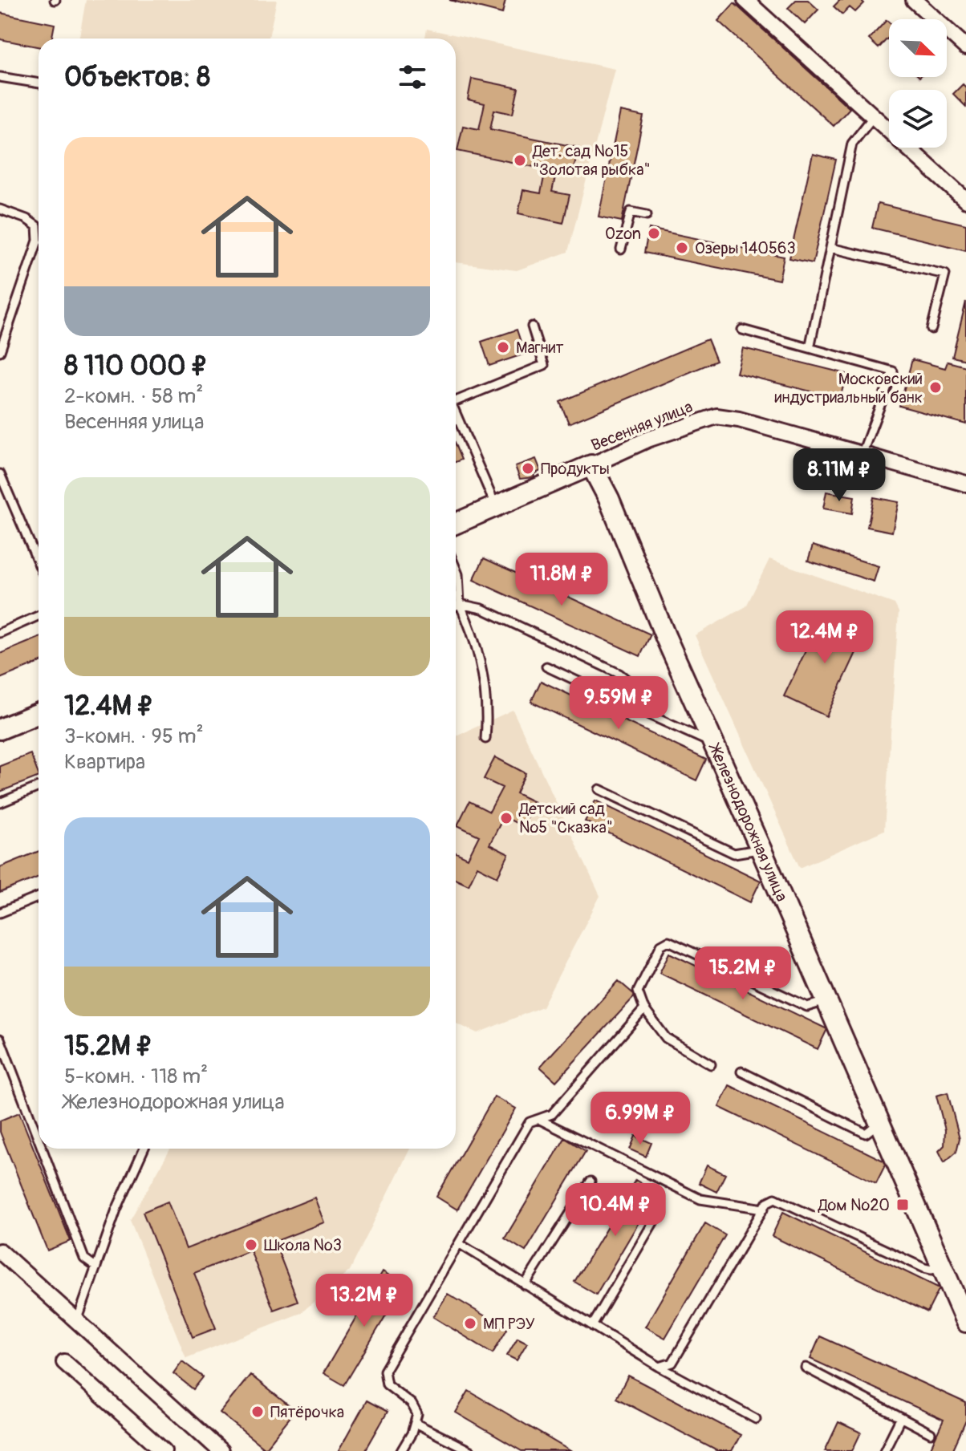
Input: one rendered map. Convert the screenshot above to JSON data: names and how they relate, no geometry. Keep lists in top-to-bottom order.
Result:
{
  "streets": {
    "street": ["Весенняя улица", "Железнодорожная улица"]
  },
  "crossings": [
    ["Весенняя улица", "Железнодорожная улица"]
  ],
  "places": {
    "other": [
      "Дет. сад №15 \"Золотая рыбка\"",
      "Ozon",
      "Озеры 140563",
      "Магнит",
      "Московский индустриальный банк",
      "Продукты",
      "Детский сад №5 \"Сказка\"",
      "Школа №3",
      "МП РЭУ",
      "Пятёрочка"
    ],
    "transit": ["Дом №20"]
  },
  "north": "bottom right",
  "page": {
    "heading": "Объектов: 8",
    "list": [
      {
        "name": "8 110 000 ₽",
        "note": "2-комн. · 58 m² · Весенняя улица"
      },
      {
        "name": "12.4M ₽",
        "note": "3-комн. · 95 m² · Квартира"
      },
      {
        "name": "15.2M ₽",
        "note": "5-комн. · 118 m² · Железнодорожная улица"
      }
    ],
    "price": [
      "8.11M ₽",
      "11.8M ₽",
      "12.4M ₽",
      "9.59M ₽",
      "15.2M ₽",
      "6.99M ₽",
      "10.4M ₽",
      "13.2M ₽"
    ]
  }
}
